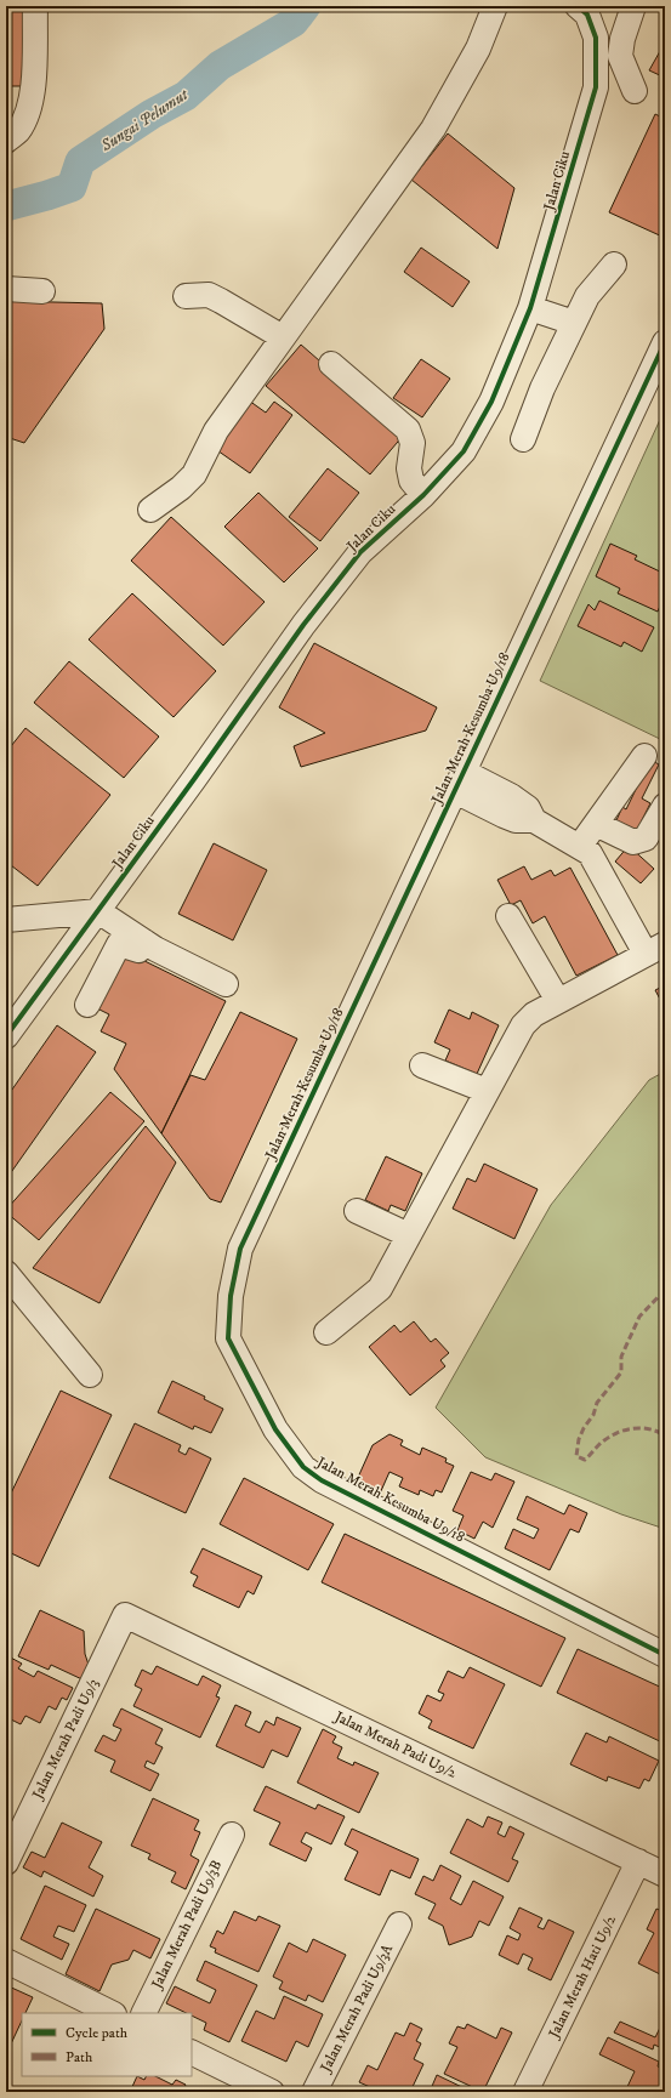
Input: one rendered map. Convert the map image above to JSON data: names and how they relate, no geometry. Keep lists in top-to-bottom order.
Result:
{
  "streets": {
    "street": [
      "Jalan Ciku",
      "Jalan Merah Kesumba U9/18",
      "Jalan Merah Padi U9/3",
      "Jalan Merah Padi U9/2",
      "Jalan Merah Padi U9/3B",
      "Jalan Merah Hati U9/2",
      "Jalan Merah Padi U9/3A"
    ]
  },
  "crossings": [
    ["Jalan Merah Padi U9/3", "Jalan Merah Padi U9/2"],
    ["Jalan Merah Padi U9/2", "Jalan Merah Hati U9/2"]
  ],
  "water": ["Sungai Pelumut"],
  "legend": ["Cycle path", "Path"]
}
